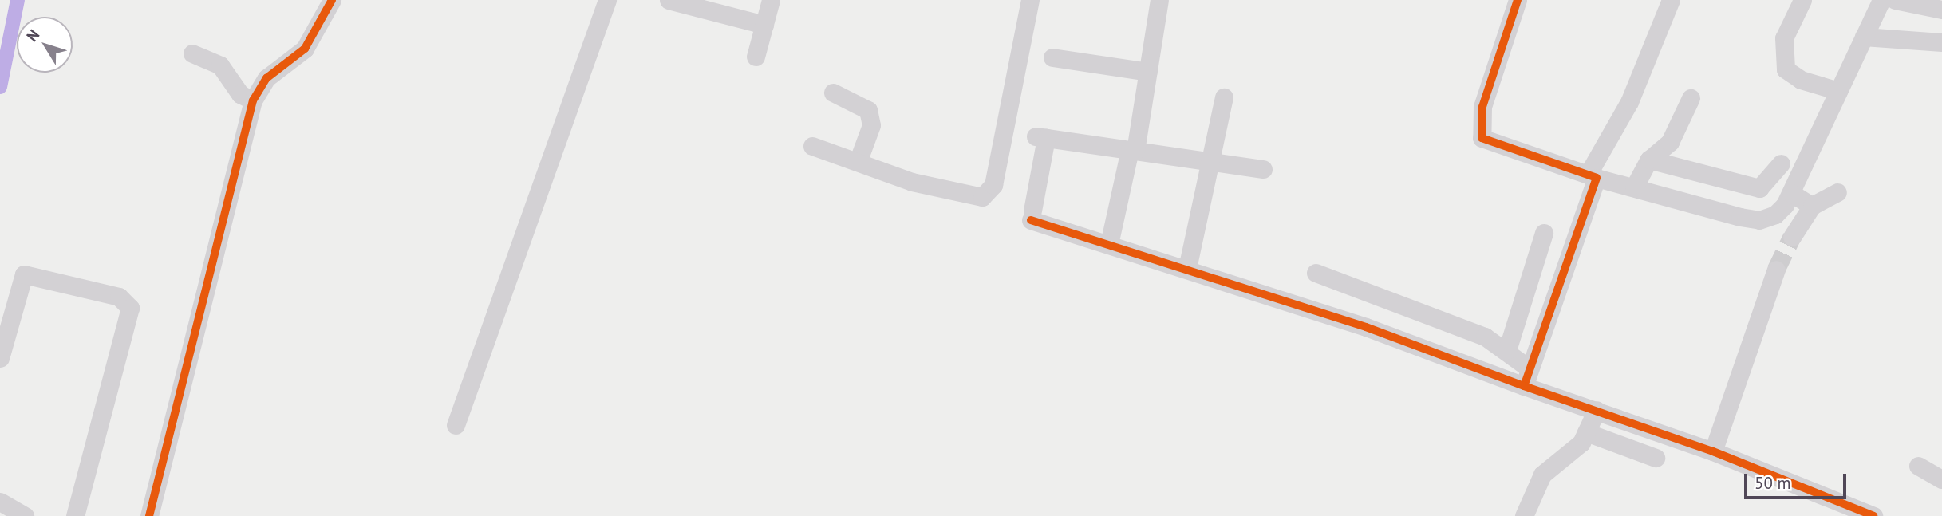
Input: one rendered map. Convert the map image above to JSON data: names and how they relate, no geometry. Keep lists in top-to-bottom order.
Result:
{
  "scale_bar": "50 m",
  "north": "top left"
}
